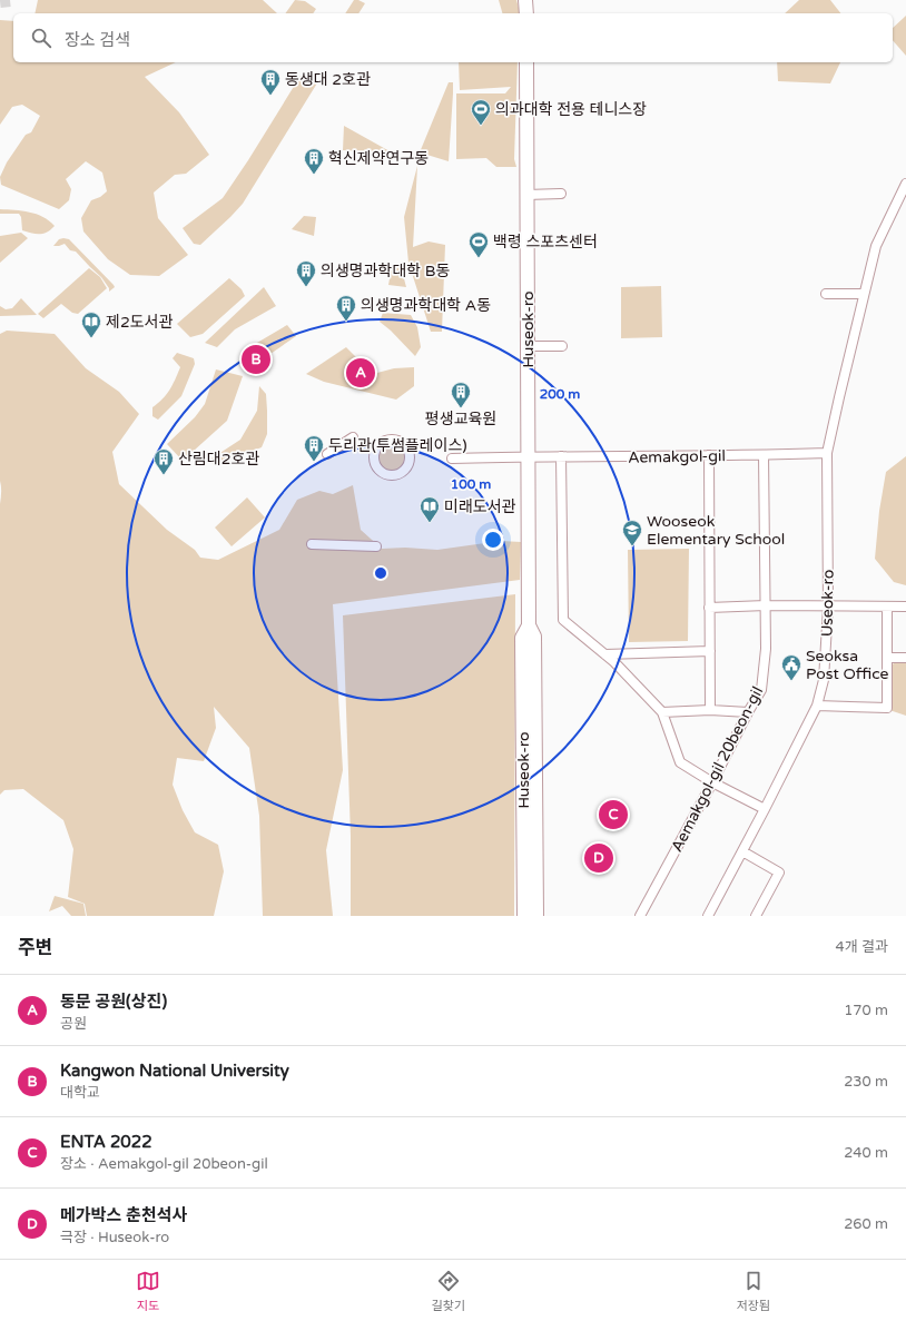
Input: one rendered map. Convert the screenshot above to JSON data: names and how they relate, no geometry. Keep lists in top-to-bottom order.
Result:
{
  "streets": {
    "street": [
      "Huseok-ro",
      "Aemakgol-gil",
      "Useok-ro",
      "Aemakgol-gil 20beon-gil"
    ]
  },
  "crossings": [
    ["Huseok-ro", "Aemakgol-gil"],
    ["Aemakgol-gil", "Useok-ro"],
    ["Aemakgol-gil", "Aemakgol-gil 20beon-gil"]
  ],
  "places": {
    "building": [
      "동생대 2호관",
      "혁신제약연구동",
      "의생명과학대학 B동",
      "의생명과학대학 A동",
      "평생교육원",
      "두리관(투썸플레이스)",
      "산림대2호관"
    ],
    "sports": ["의과대학 전용 테니스장", "백령 스포츠센터"],
    "library": ["제2도서관", "미래도서관"],
    "school or university": ["Wooseok Elementary School"],
    "public building": ["Seoksa Post Office"]
  },
  "page": {
    "search": "장소 검색",
    "pins": [
      "B",
      "A",
      "C",
      "D"
    ],
    "heading": ["주변", "4개 결과"],
    "list": [
      {
        "mark": "A",
        "name": "동문 공원(상진)",
        "note": "공원",
        "value": "170 m"
      },
      {
        "mark": "B",
        "name": "Kangwon National University",
        "note": "대학교",
        "value": "230 m"
      },
      {
        "mark": "C",
        "name": "ENTA 2022",
        "note": "장소 · Aemakgol-gil 20beon-gil",
        "value": "240 m"
      },
      {
        "mark": "D",
        "name": "메가박스 춘천석사",
        "note": "극장 · Huseok-ro",
        "value": "260 m"
      }
    ],
    "nav": ["지도", "길찾기", "저장됨"]
  },
  "rings": ["200 m", "100 m"]
}
